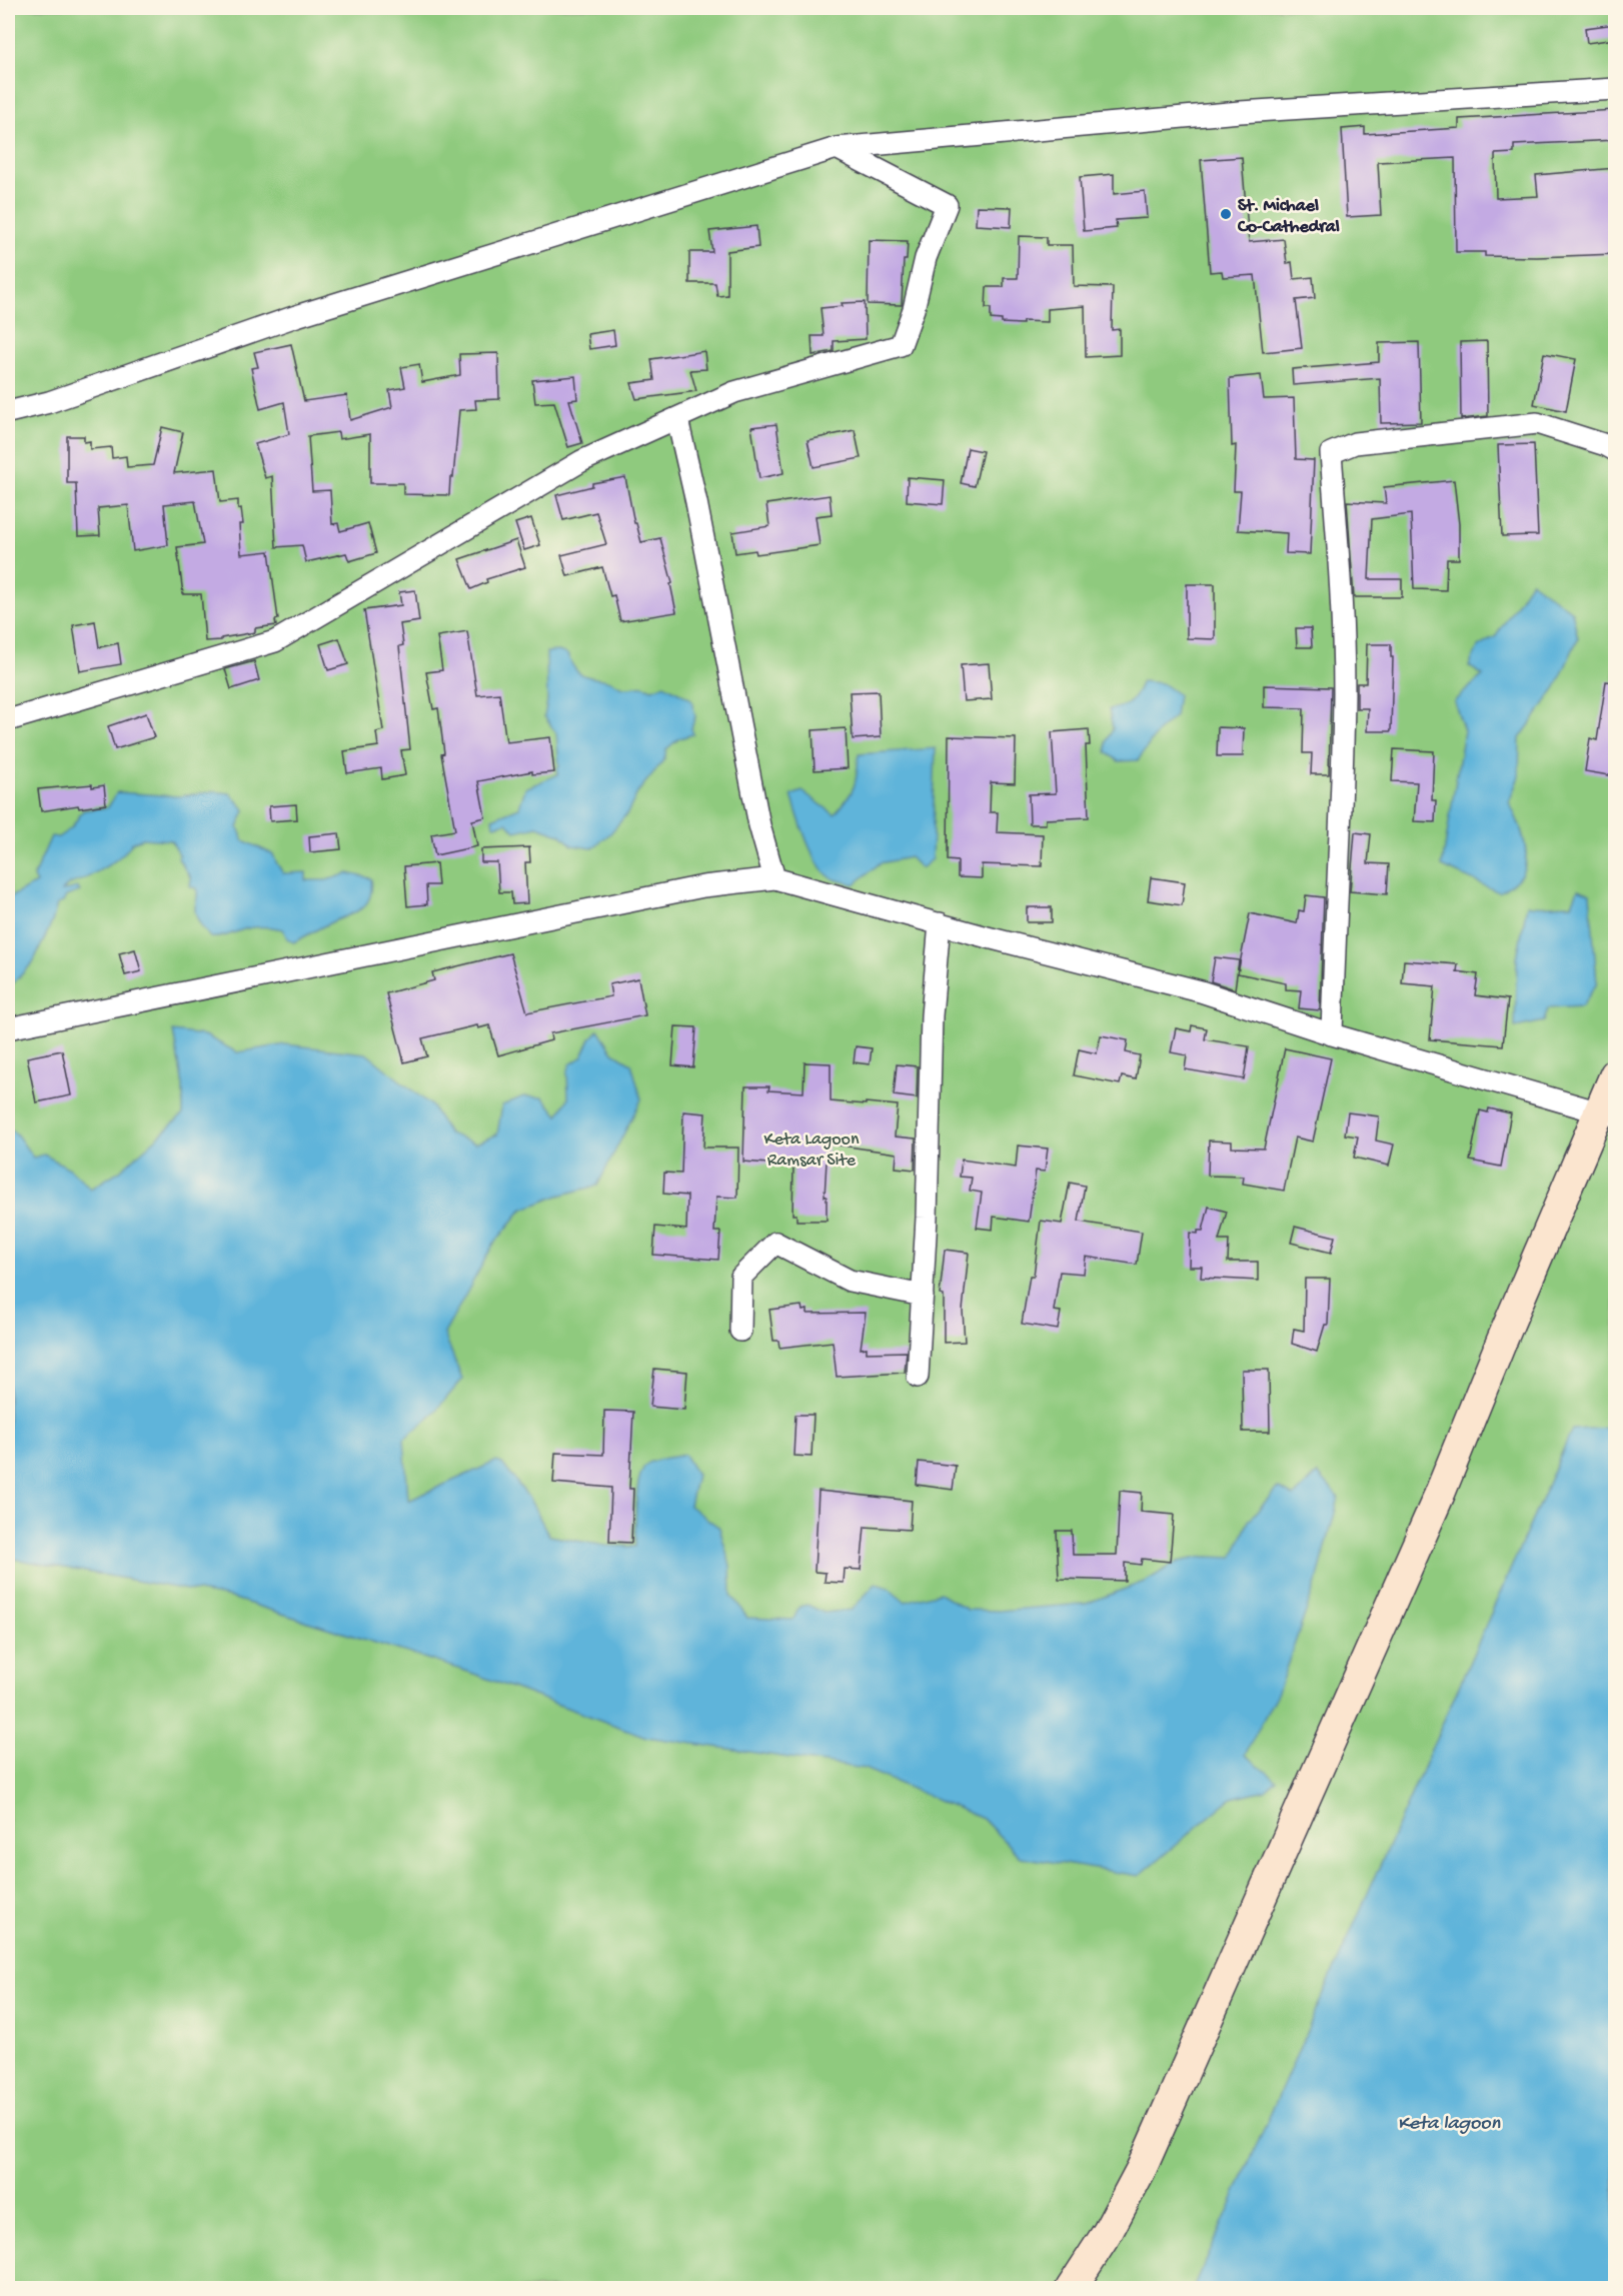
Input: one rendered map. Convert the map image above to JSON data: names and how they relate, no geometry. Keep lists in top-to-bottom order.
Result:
{
  "water": ["Keta lagoon"],
  "parks": ["Keta Lagoon Ramsar Site"],
  "places": ["St. Michael Co-Cathedral"]
}
